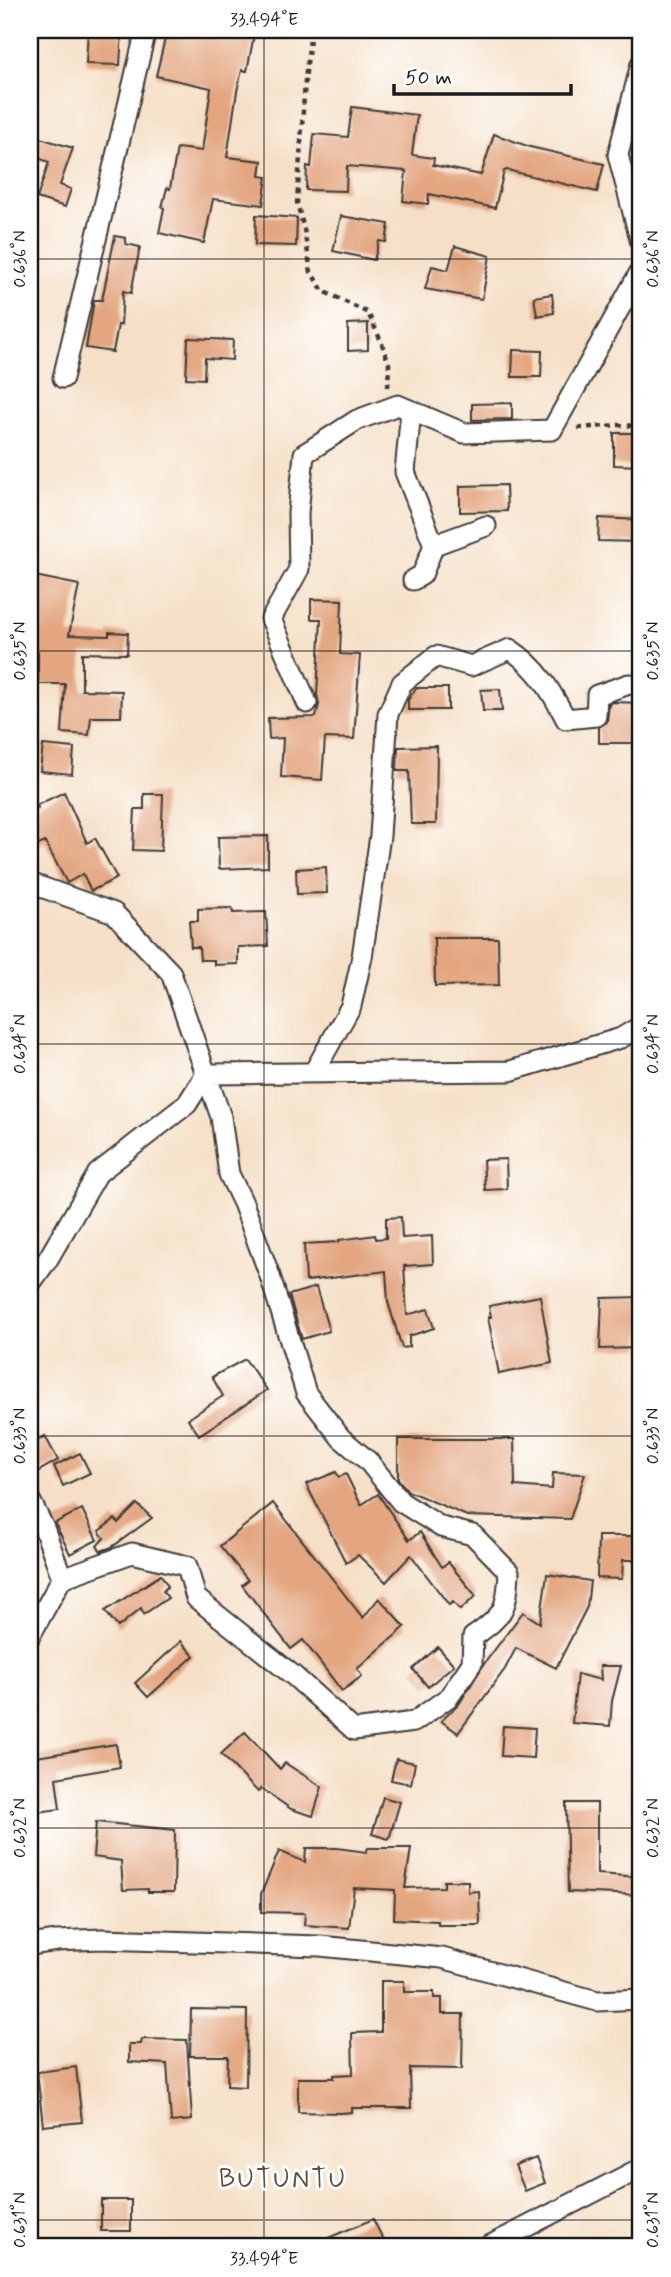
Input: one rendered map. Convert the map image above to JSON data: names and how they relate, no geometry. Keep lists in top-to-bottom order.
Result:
{
  "districts": ["BUTUNTU"],
  "scale_bar": "50 m",
  "coordinates": [
    "33.494°E",
    "0.636°N",
    "0.635°N",
    "0.634°N",
    "0.633°N",
    "0.632°N",
    "0.631°N"
  ]
}
